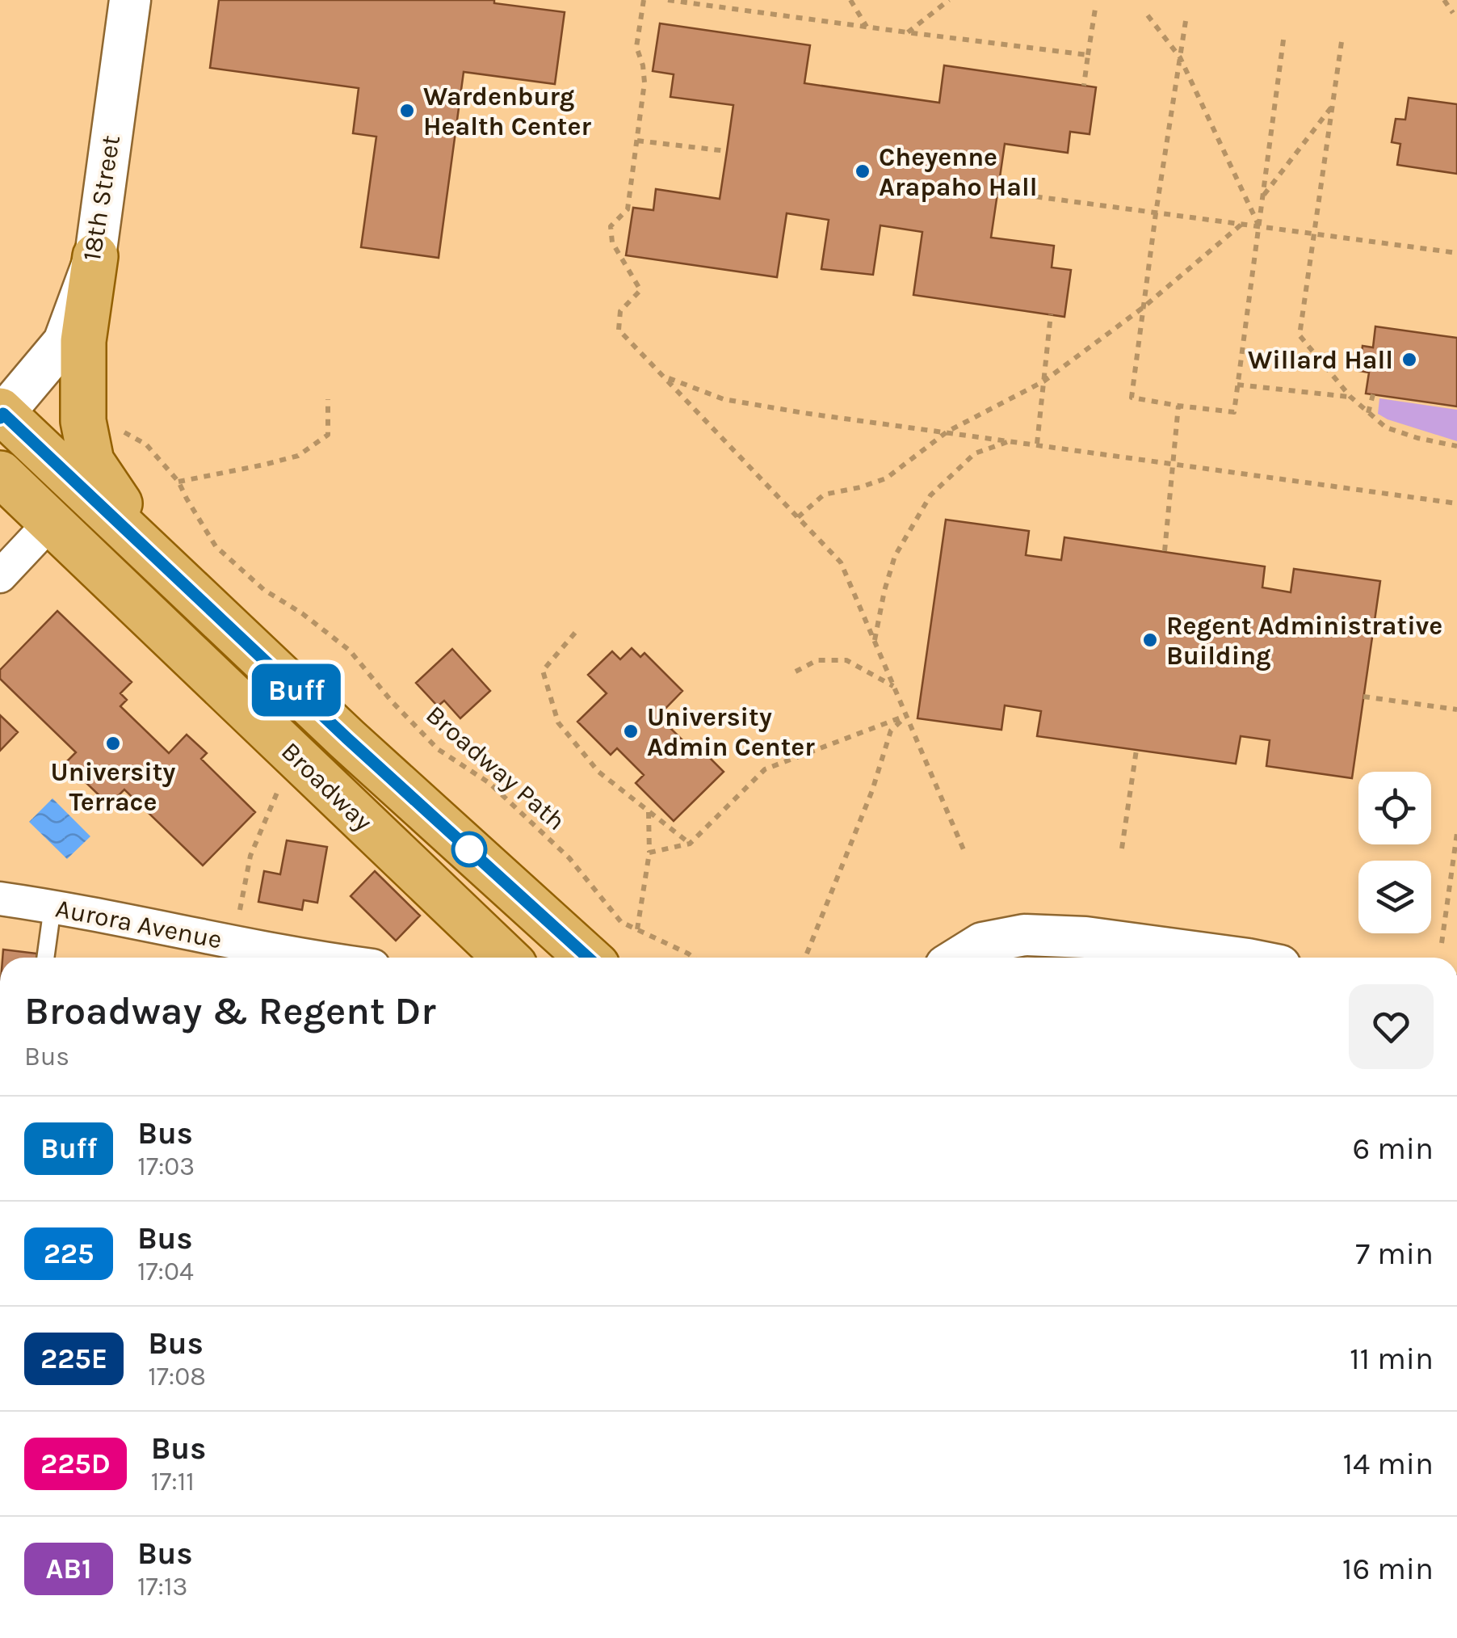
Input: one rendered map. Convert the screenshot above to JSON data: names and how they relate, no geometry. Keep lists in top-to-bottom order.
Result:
{
  "streets": {
    "main road": ["Broadway"],
    "street": ["18th Street", "Aurora Avenue"],
    "path": ["Broadway Path"]
  },
  "crossings": [
    ["18th Street", "Broadway"]
  ],
  "places": [
    "Wardenburg Health Center",
    "Cheyenne Arapaho Hall",
    "Willard Hall",
    "Regent Administrative Building",
    "University Admin Center",
    "University Terrace"
  ],
  "lines": ["bus line Buff"],
  "page": {
    "on_map": "Buff",
    "heading": ["Broadway & Regent Dr", "Bus"],
    "list": [
      {
        "mark": "Buff",
        "name": "Bus",
        "note": "17:03",
        "value": "6 min"
      },
      {
        "mark": "225",
        "name": "Bus",
        "note": "17:04",
        "value": "7 min"
      },
      {
        "mark": "225E",
        "name": "Bus",
        "note": "17:08",
        "value": "11 min"
      },
      {
        "mark": "225D",
        "name": "Bus",
        "note": "17:11",
        "value": "14 min"
      },
      {
        "mark": "AB1",
        "name": "Bus",
        "note": "17:13",
        "value": "16 min"
      }
    ]
  }
}
